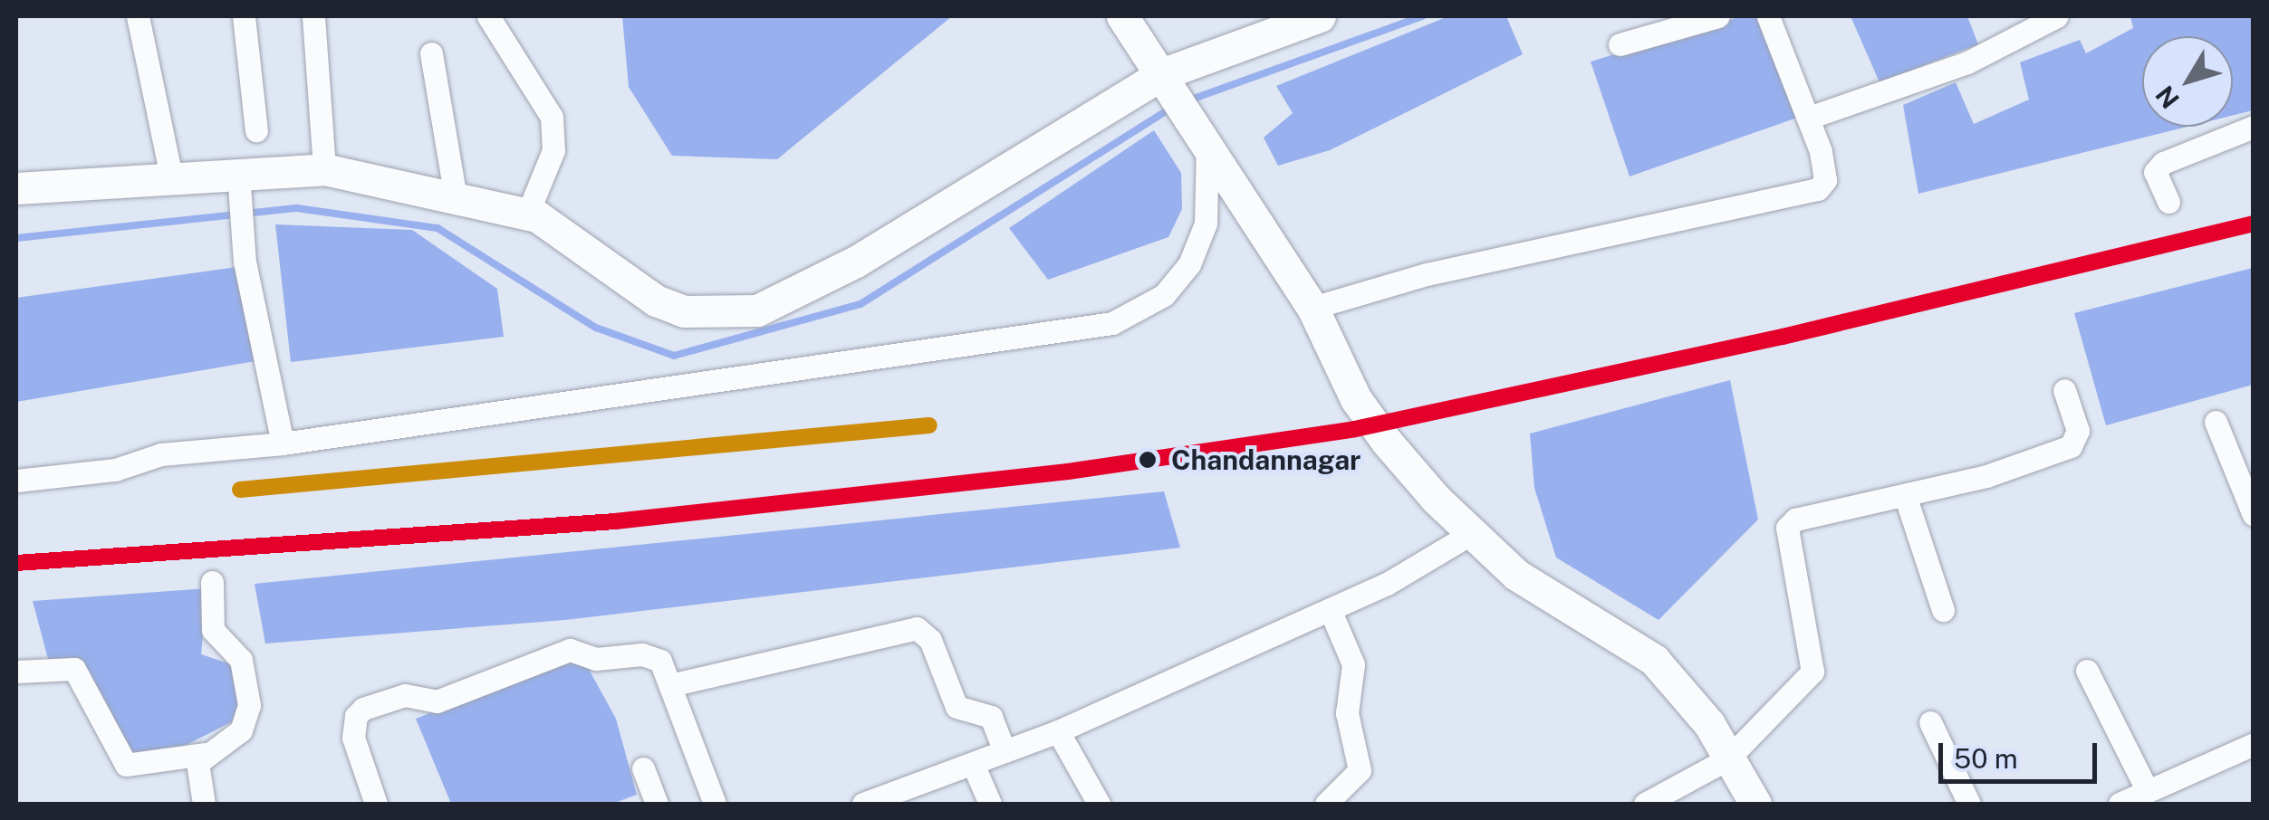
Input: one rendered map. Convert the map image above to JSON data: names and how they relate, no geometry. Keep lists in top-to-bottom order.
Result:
{
  "places": ["Chandannagar"],
  "scale_bar": "50 m",
  "north": "bottom left"
}
